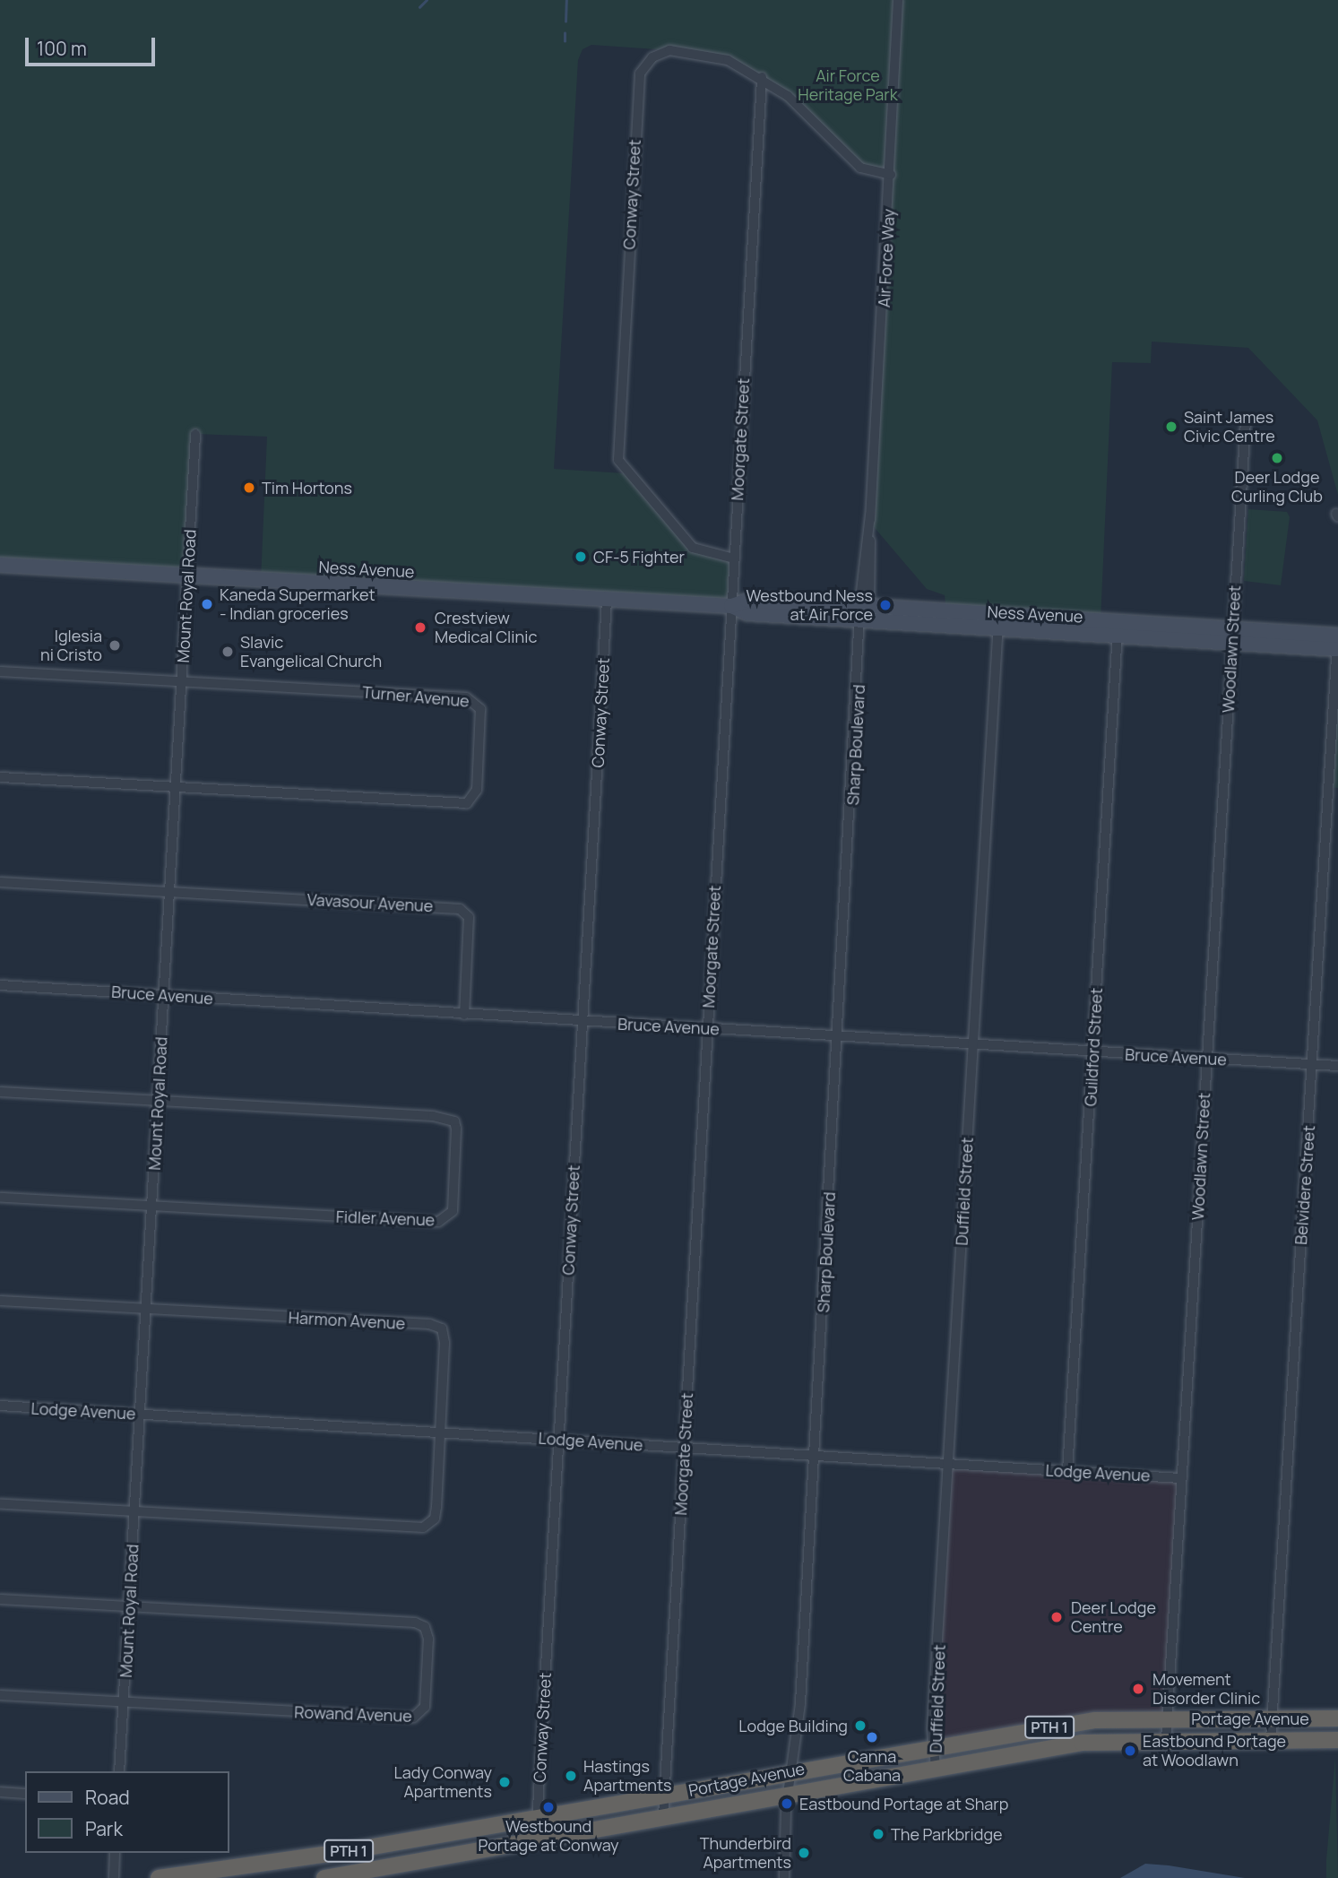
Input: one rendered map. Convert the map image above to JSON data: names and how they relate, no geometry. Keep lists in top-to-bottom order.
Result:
{
  "streets": {
    "highway": ["Portage Avenue", "PTH 1"],
    "main road": ["Ness Avenue"],
    "street": [
      "Conway Street",
      "Air Force Way",
      "Moorgate Street",
      "Mount Royal Road",
      "Woodlawn Street",
      "Turner Avenue",
      "Sharp Boulevard",
      "Vavasour Avenue",
      "Bruce Avenue",
      "Guildford Street",
      "Belvidere Street",
      "Duffield Street",
      "Fidler Avenue",
      "Harmon Avenue",
      "Lodge Avenue",
      "Rowand Avenue"
    ]
  },
  "crossings": [
    ["Conway Street", "Moorgate Street"],
    ["Conway Street", "Ness Avenue"],
    ["Conway Street", "Bruce Avenue"],
    ["Conway Street", "Lodge Avenue"],
    ["Conway Street", "Portage Avenue"],
    ["Air Force Way", "Ness Avenue"],
    ["Air Force Way", "Sharp Boulevard"],
    ["Moorgate Street", "Ness Avenue"],
    ["Moorgate Street", "Bruce Avenue"],
    ["Moorgate Street", "Lodge Avenue"],
    ["Moorgate Street", "Portage Avenue"],
    ["Ness Avenue", "Mount Royal Road"],
    ["Ness Avenue", "Woodlawn Street"],
    ["Ness Avenue", "Sharp Boulevard"],
    ["Ness Avenue", "Guildford Street"],
    ["Ness Avenue", "Belvidere Street"],
    ["Ness Avenue", "Duffield Street"],
    ["Mount Royal Road", "Turner Avenue"],
    ["Mount Royal Road", "Vavasour Avenue"],
    ["Mount Royal Road", "Bruce Avenue"],
    ["Mount Royal Road", "Fidler Avenue"],
    ["Mount Royal Road", "Harmon Avenue"],
    ["Mount Royal Road", "Lodge Avenue"],
    ["Mount Royal Road", "Rowand Avenue"],
    ["Woodlawn Street", "Bruce Avenue"],
    ["Woodlawn Street", "Lodge Avenue"],
    ["Woodlawn Street", "Portage Avenue"],
    ["Sharp Boulevard", "Bruce Avenue"],
    ["Sharp Boulevard", "Lodge Avenue"],
    ["Sharp Boulevard", "Portage Avenue"],
    ["Vavasour Avenue", "Bruce Avenue"],
    ["Bruce Avenue", "Guildford Street"],
    ["Bruce Avenue", "Belvidere Street"],
    ["Bruce Avenue", "Duffield Street"],
    ["Guildford Street", "Lodge Avenue"],
    ["Belvidere Street", "Portage Avenue"],
    ["Duffield Street", "Lodge Avenue"],
    ["Duffield Street", "Portage Avenue"],
    ["Harmon Avenue", "Lodge Avenue"]
  ],
  "parks": ["Air Force Heritage Park"],
  "places": [
    "Saint James Civic Centre",
    "Deer Lodge Curling Club",
    "Tim Hortons",
    "CF-5 Fighter",
    "Kaneda Supermarket - Indian groceries",
    "Westbound Ness at Air Force",
    "Crestview Medical Clinic",
    "Iglesia ni Cristo",
    "Slavic Evangelical Church",
    "Deer Lodge Centre",
    "Movement Disorder Clinic",
    "Lodge Building",
    "Canna Cabana",
    "Eastbound Portage at Woodlawn",
    "Hastings Apartments",
    "Lady Conway Apartments",
    "Eastbound Portage at Sharp",
    "Westbound Portage at Conway",
    "The Parkbridge",
    "Thunderbird Apartments"
  ],
  "legend": ["Road", "Park"],
  "scale_bar": "100 m"
}
